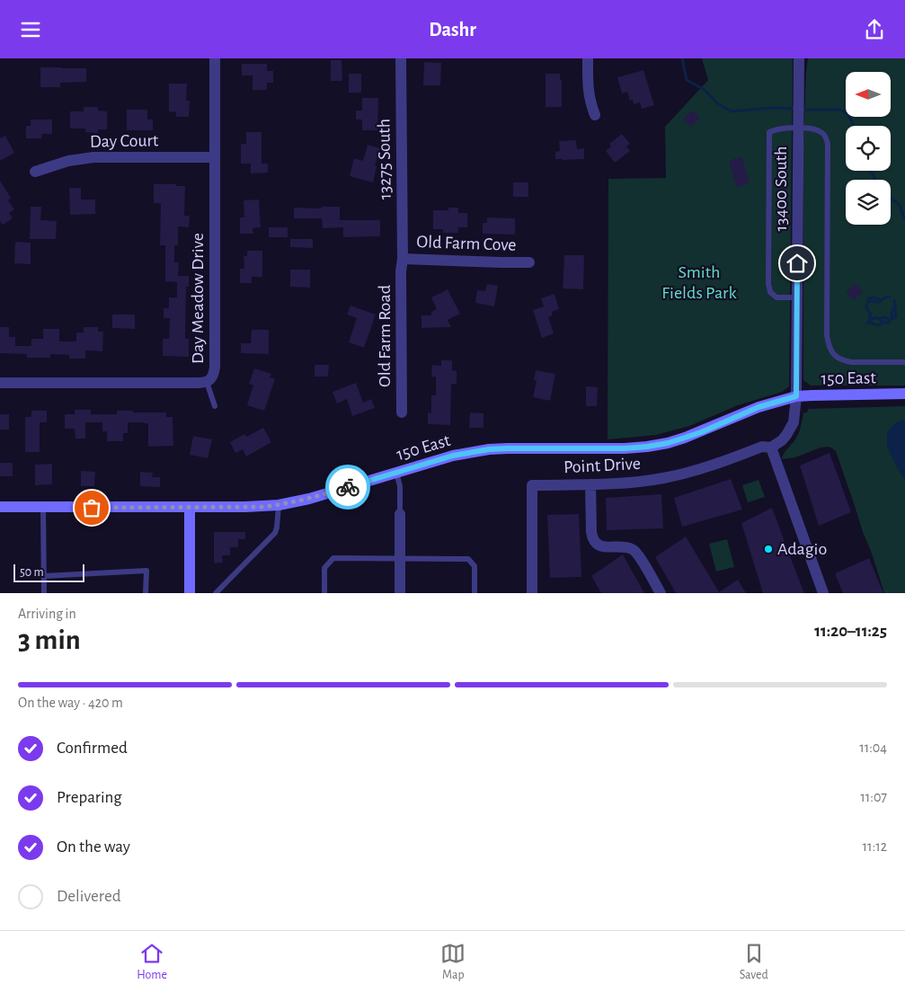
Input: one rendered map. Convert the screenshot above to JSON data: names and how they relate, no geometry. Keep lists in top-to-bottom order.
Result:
{
  "streets": {
    "street": [
      "Day Court",
      "13275 South",
      "13400 South",
      "Old Farm Cove",
      "Day Meadow Drive",
      "Old Farm Road",
      "150 East",
      "Point Drive"
    ]
  },
  "crossings": [
    ["Day Court", "Day Meadow Drive"],
    ["13275 South", "Old Farm Cove"],
    ["13275 South", "Old Farm Road"],
    ["13400 South", "150 East"],
    ["Old Farm Cove", "Old Farm Road"]
  ],
  "parks": ["Smith Fields Park"],
  "places": ["Adagio"],
  "scale_bar": "50 m",
  "north": "left",
  "page": {
    "header": "Dashr",
    "scale": "50 m",
    "heading": ["3 min", "Arriving in", "11:20–11:25"],
    "bar": "On the way · 420 m",
    "list": [
      ["Confirmed", "11:04"],
      ["Preparing", "11:07"],
      ["On the way", "11:12"],
      "Delivered"
    ],
    "tabs": ["Home", "Map", "Saved"]
  }
}
